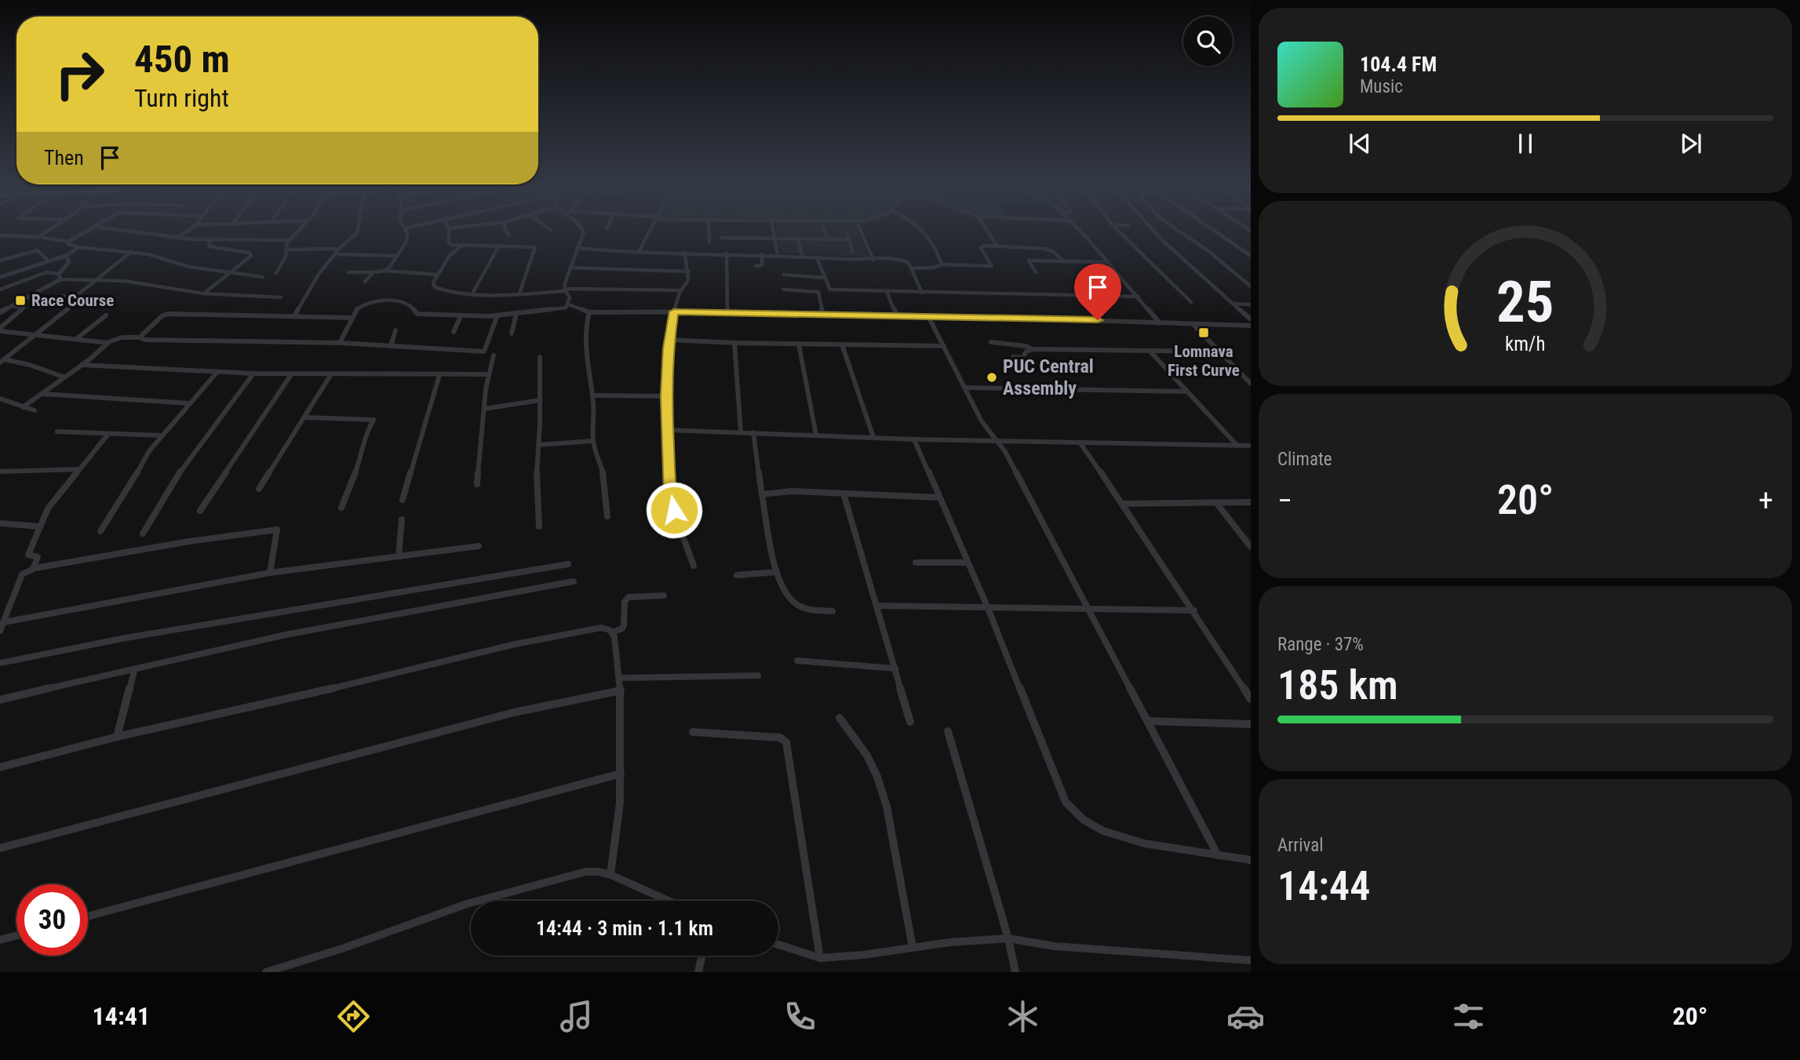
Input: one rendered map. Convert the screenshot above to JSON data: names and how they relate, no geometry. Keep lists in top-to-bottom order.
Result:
{
  "places": {
    "transit": ["Race Course", "Lomnava First Curve"],
    "other": ["PUC Central Assembly"]
  },
  "page": {
    "turn": ["450 m", "Turn right"],
    "song": ["104.4 FM", "Music"],
    "then": "Then",
    "tile": [
      "Climate",
      ["Range · 37%", "185 km"],
      ["Arrival", "14:44"]
    ],
    "heat": ["−", "20°", "+"],
    "limit": "30",
    "trip": "14:44 · 3 min · 1.1 km",
    "tabs": ["14:41", "20°"],
    "gauge": ["25", "km/h"]
  }
}
